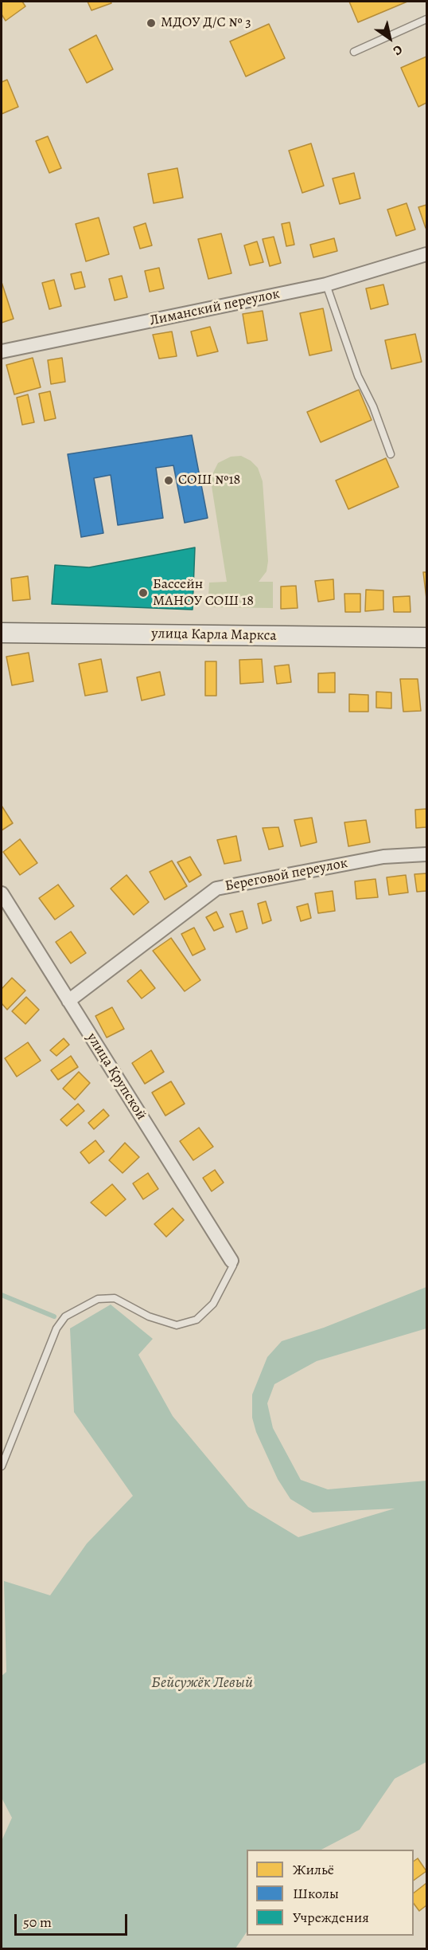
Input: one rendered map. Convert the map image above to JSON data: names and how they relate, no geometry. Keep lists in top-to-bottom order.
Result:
{
  "streets": {
    "main road": ["улица Карла Маркса"],
    "street": ["Лиманский переулок", "Береговой переулок", "улица Крупской"]
  },
  "crossings": [
    ["Береговой переулок", "улица Крупской"]
  ],
  "water": ["Бейсужёк Левый"],
  "places": ["МДОУ Д/С № 3", "СОШ №18", "Бассейн МАНОУ СОШ 18"],
  "legend": ["Жильё", "Школы", "Учреждения"],
  "scale_bar": "50 m",
  "north": "bottom right"
}
